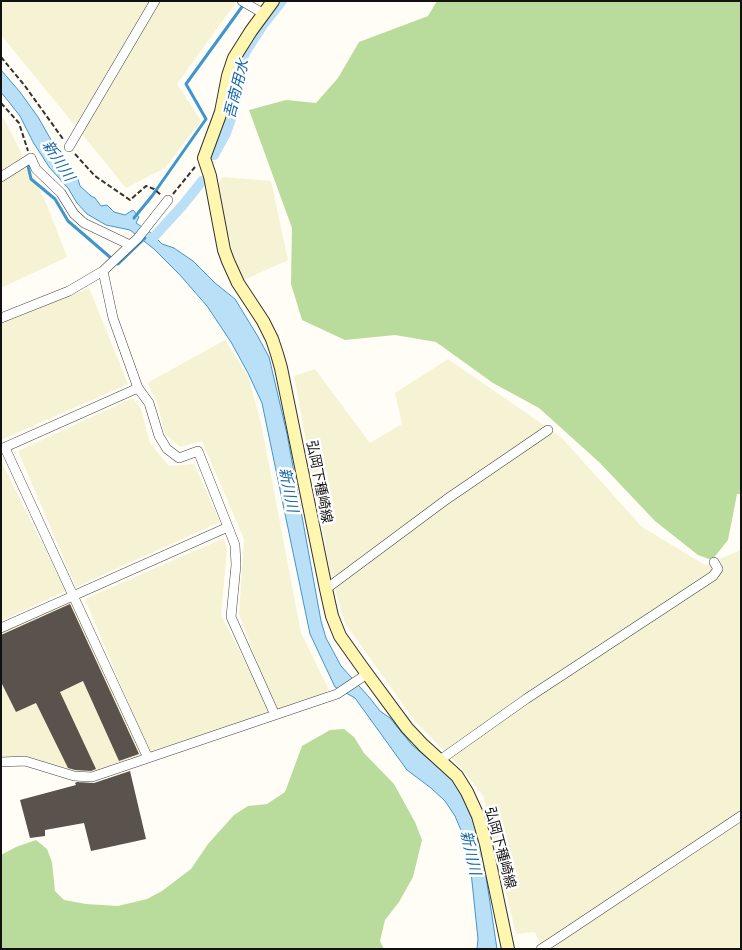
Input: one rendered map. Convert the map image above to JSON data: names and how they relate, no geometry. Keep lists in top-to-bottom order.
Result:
{
  "streets": {
    "main road": ["弘岡下種崎線"]
  },
  "water": ["吾南用水", "新川川"]
}
